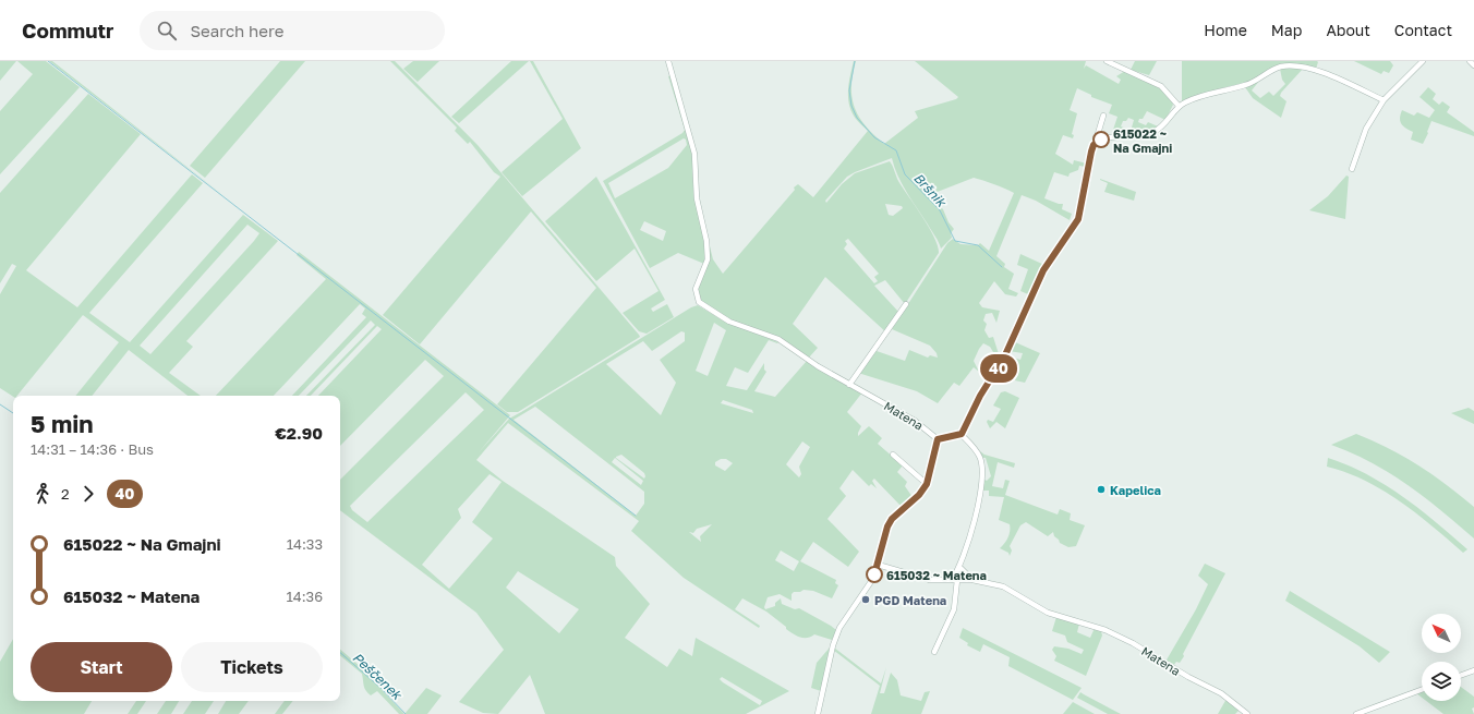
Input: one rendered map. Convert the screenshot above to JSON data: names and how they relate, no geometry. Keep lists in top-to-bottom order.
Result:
{
  "streets": {
    "street": ["Matena"]
  },
  "water": ["Bršnik", "Peščenek"],
  "places": [
    "615022 ~ Na Gmajni",
    "Kapelica",
    "615032 ~ Matena",
    "PGD Matena"
  ],
  "lines": ["bus line 40"],
  "north": "top left",
  "page": {
    "header": "Commutr",
    "search": "Search here",
    "nav": [
      "Home",
      "Map",
      "About",
      "Contact"
    ],
    "on_map": "40",
    "heading": ["5 min", "14:31 – 14:36 · Bus", "€2.90"],
    "legs": ["2", "40"],
    "list": [
      {
        "name": "615022 ~ Na Gmajni",
        "value": "14:33"
      },
      {
        "name": "615032 ~ Matena",
        "value": "14:36"
      }
    ],
    "buttons": ["Start", "Tickets"]
  }
}
